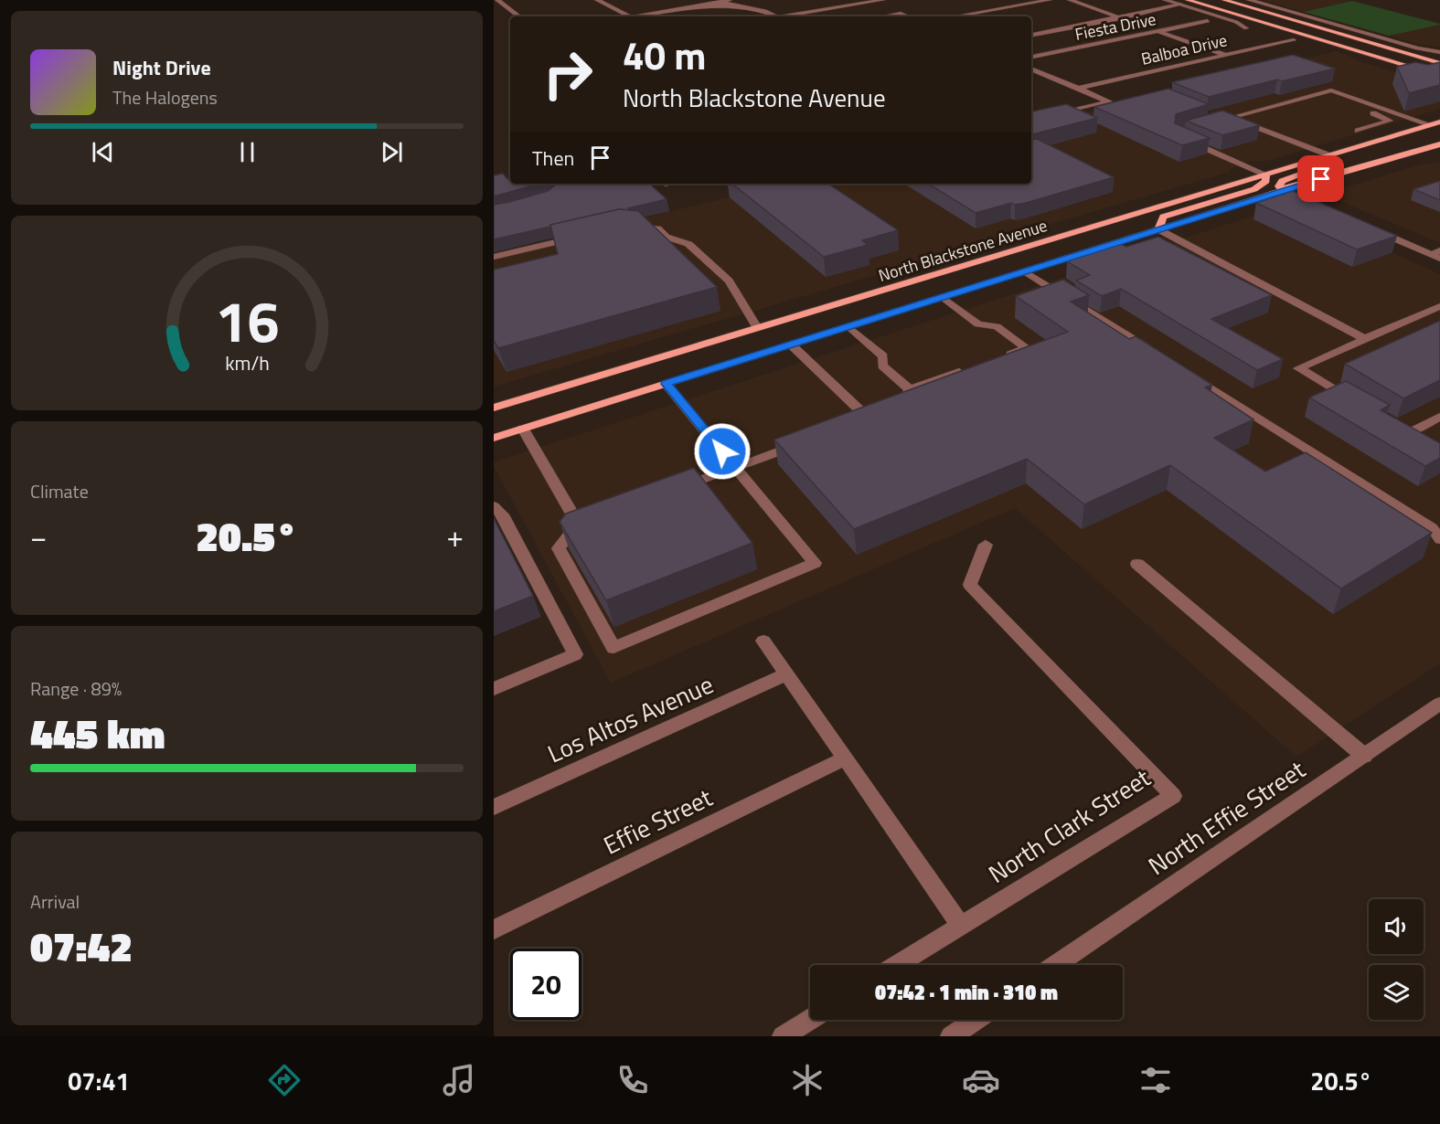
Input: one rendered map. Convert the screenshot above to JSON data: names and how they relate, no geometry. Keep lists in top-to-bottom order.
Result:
{
  "streets": {
    "main road": ["North Blackstone Avenue"],
    "street": [
      "Fiesta Drive",
      "Balboa Drive",
      "Los Altos Avenue",
      "North Effie Street",
      "Effie Street",
      "North Clark Street"
    ]
  },
  "page": {
    "turn": ["40 m", "North Blackstone Avenue"],
    "song": ["Night Drive", "The Halogens"],
    "then": "Then",
    "tile": [
      "Climate",
      ["Range · 89%", "445 km"],
      ["Arrival", "07:42"]
    ],
    "heat": ["−", "20.5°", "+"],
    "limit": "20",
    "trip": "07:42 · 1 min · 310 m",
    "tabs": ["07:41", "20.5°"],
    "gauge": ["16", "km/h"]
  }
}
